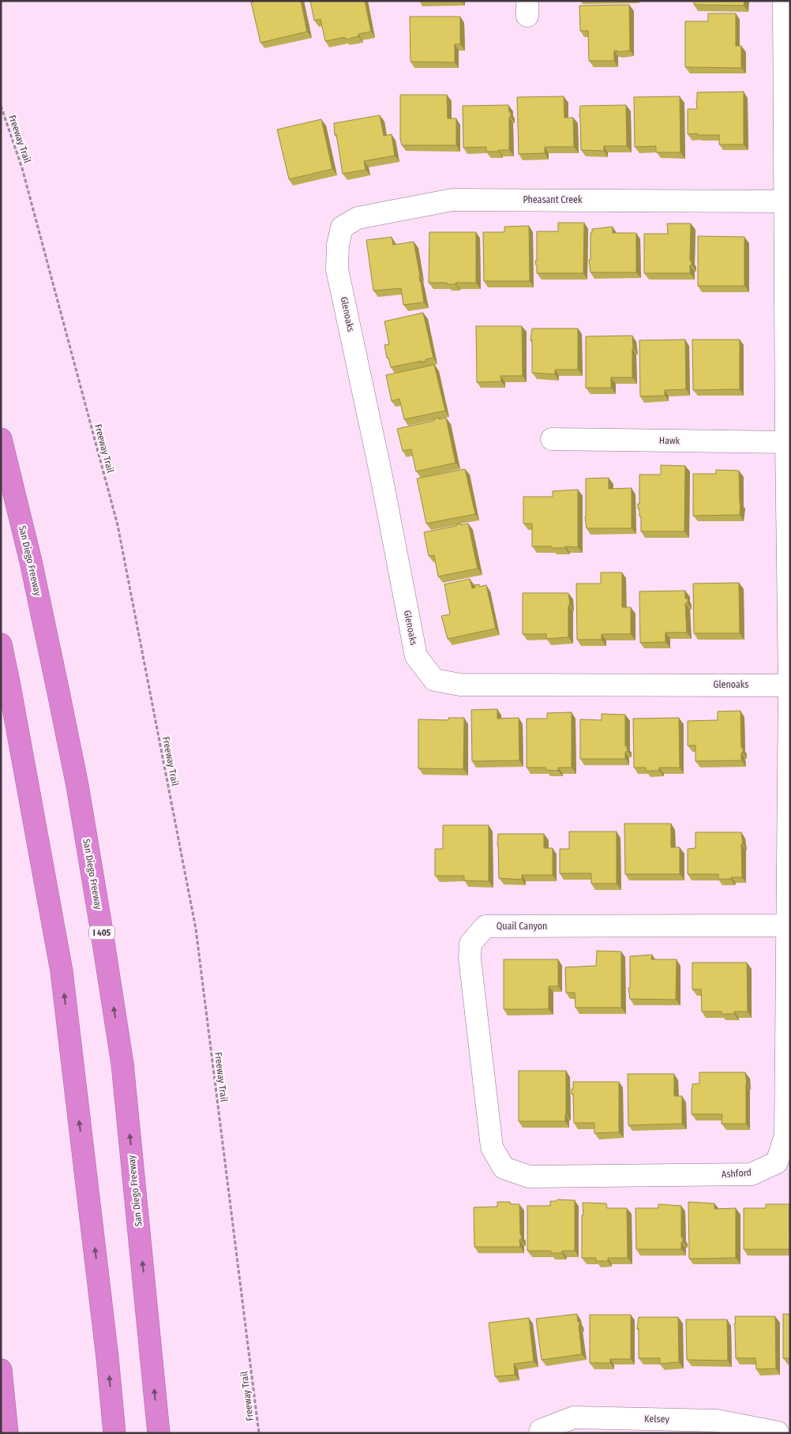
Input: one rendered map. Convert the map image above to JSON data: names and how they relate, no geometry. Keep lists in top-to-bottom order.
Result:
{
  "streets": {
    "highway": ["San Diego Freeway", "I 405"],
    "street": [
      "Pheasant Creek",
      "Glenoaks",
      "Hawk",
      "Quail Canyon",
      "Ashford",
      "Kelsey"
    ],
    "path": ["Freeway Trail"]
  },
  "crossings": [
    ["Pheasant Creek", "Glenoaks"],
    ["Pheasant Creek", "Ashford"],
    ["Glenoaks", "Ashford"],
    ["Hawk", "Ashford"],
    ["Quail Canyon", "Ashford"]
  ]
}
